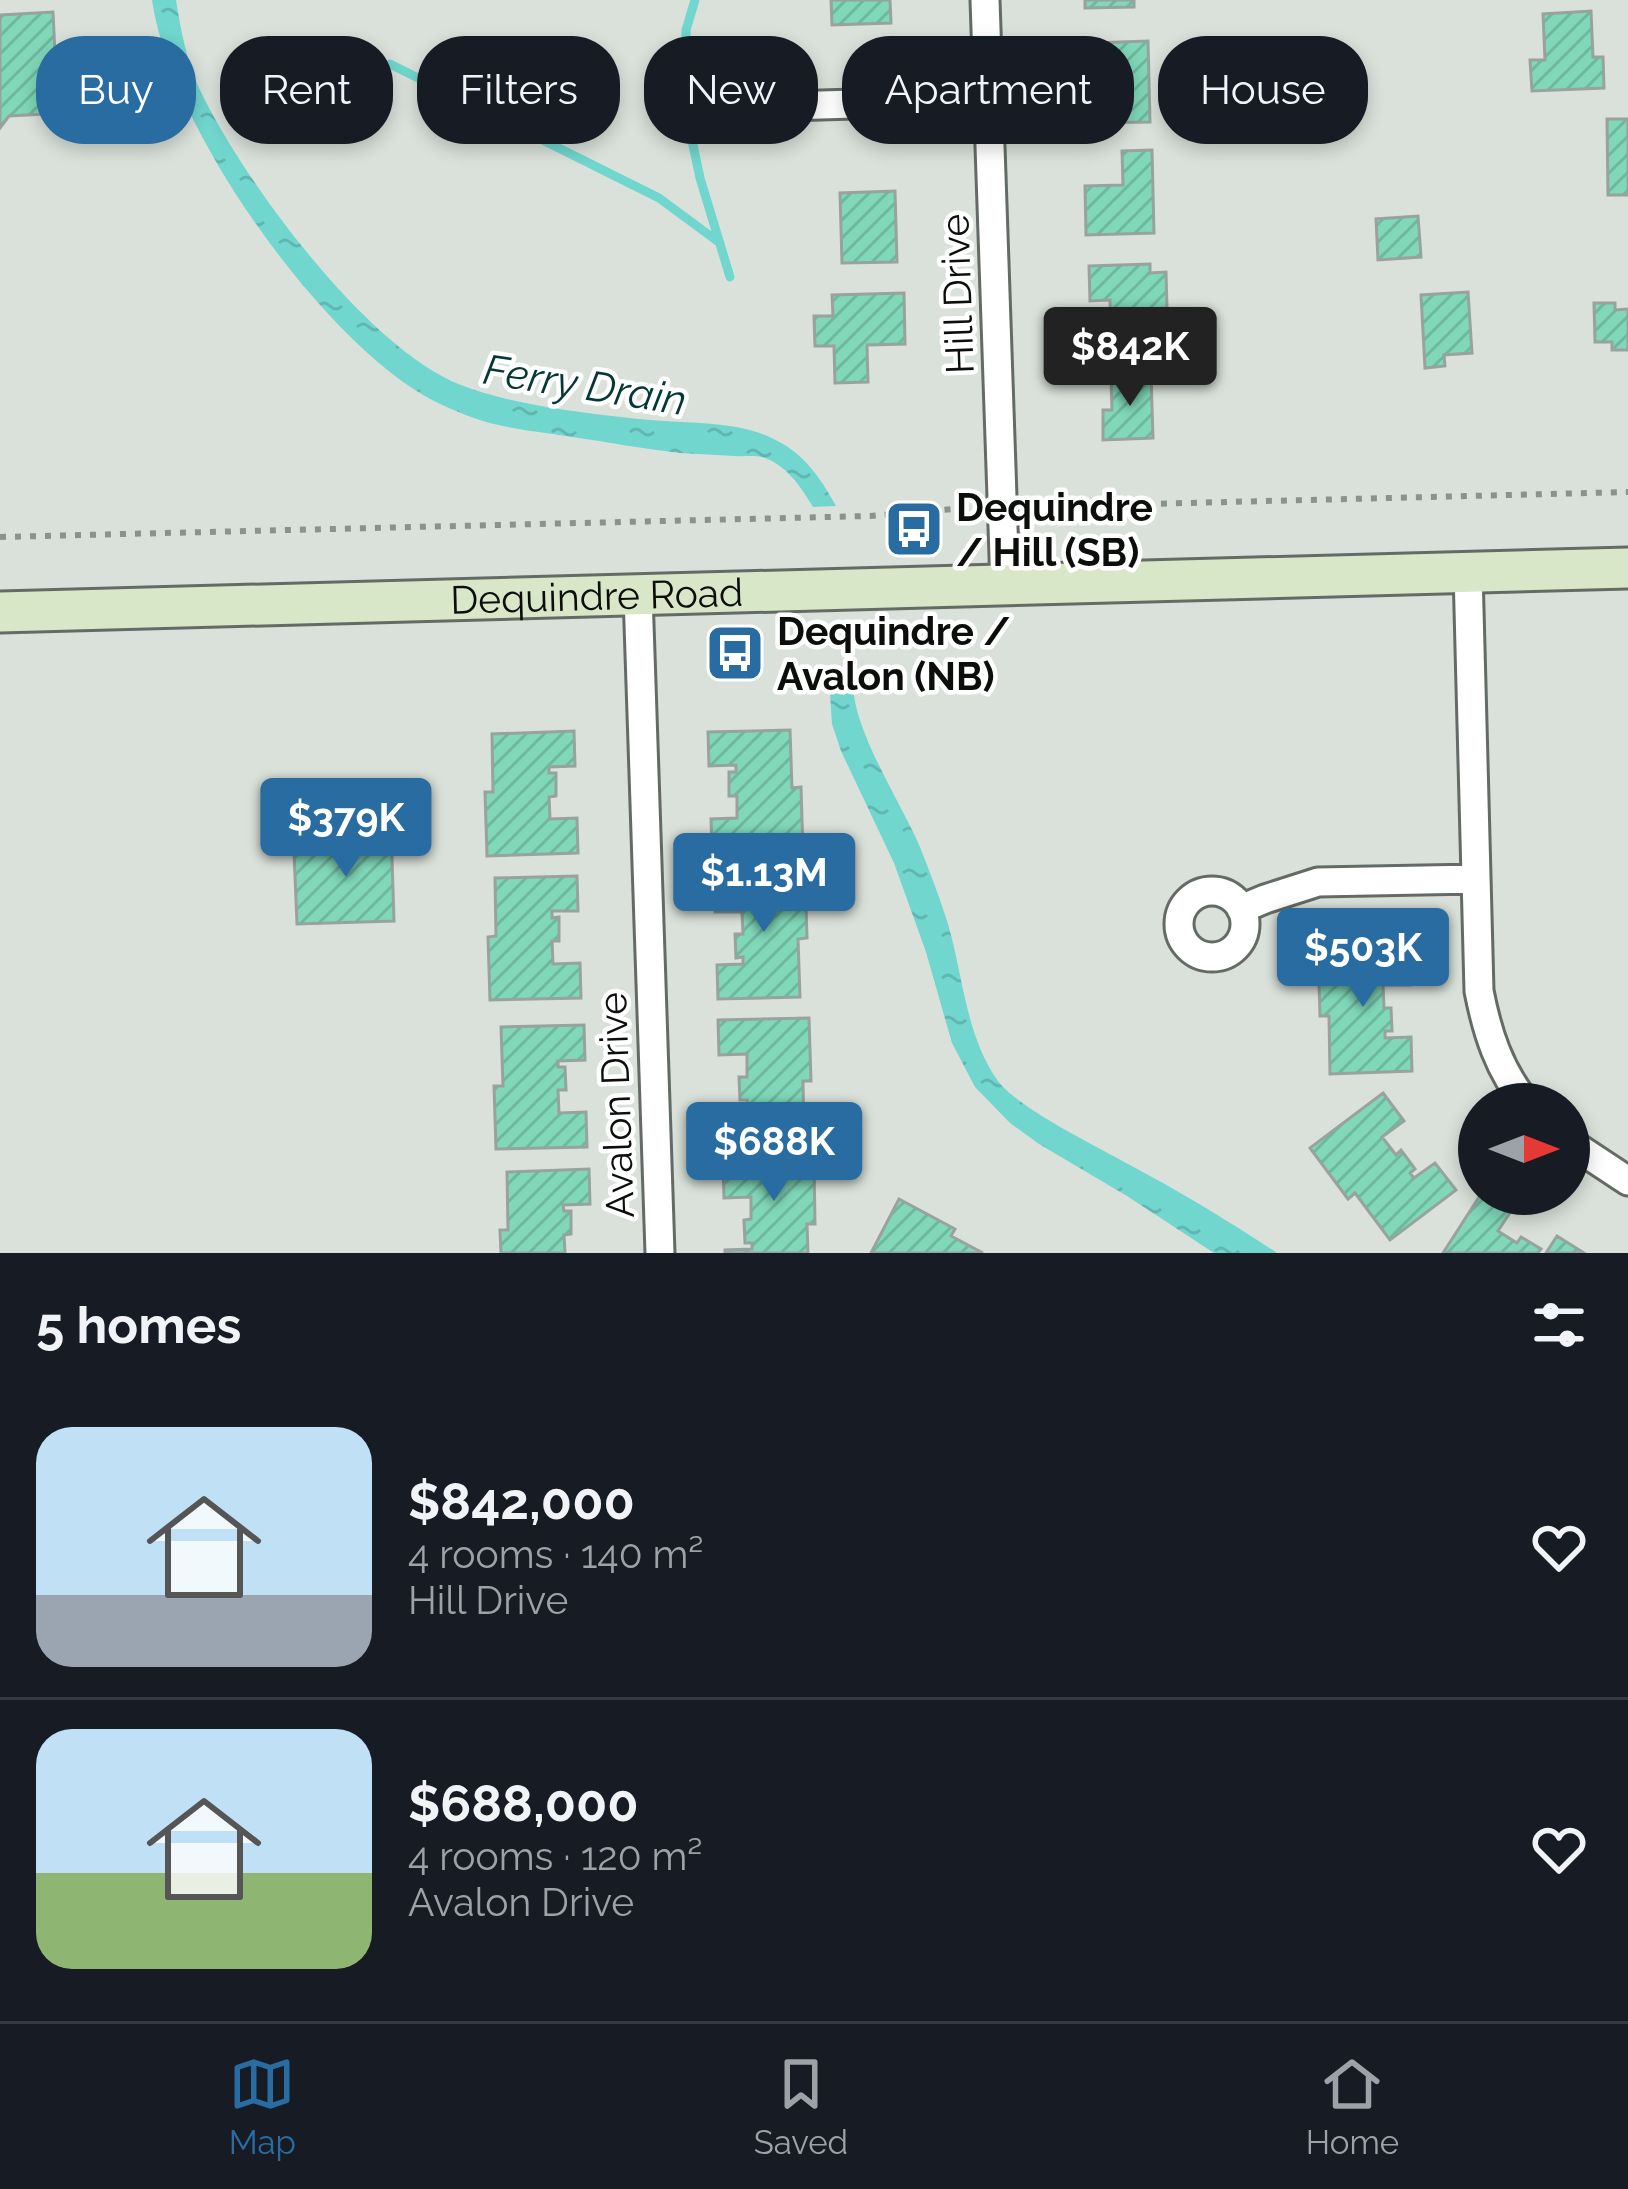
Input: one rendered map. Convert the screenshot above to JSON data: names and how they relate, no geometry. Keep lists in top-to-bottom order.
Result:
{
  "streets": {
    "main road": ["Dequindre Road"],
    "street": ["Hill Drive", "Avalon Drive"]
  },
  "crossings": [
    ["Hill Drive", "Dequindre Road"],
    ["Dequindre Road", "Avalon Drive"]
  ],
  "water": ["Ferry Drain"],
  "places": {
    "bus stop": ["Dequindre / Hill (SB)", "Dequindre / Avalon (NB)"]
  },
  "north": "right",
  "page": {
    "chip": [
      "Buy",
      "Rent",
      "Filters",
      "New",
      "Apartment",
      "House"
    ],
    "price": [
      "$842K",
      "$379K",
      "$1.13M",
      "$503K",
      "$688K"
    ],
    "heading": "5 homes",
    "list": [
      {
        "name": "$842,000",
        "note": "4 rooms · 140 m² · Hill Drive"
      },
      {
        "name": "$688,000",
        "note": "4 rooms · 120 m² · Avalon Drive"
      }
    ],
    "tabs": ["Map", "Saved", "Home"]
  }
}
